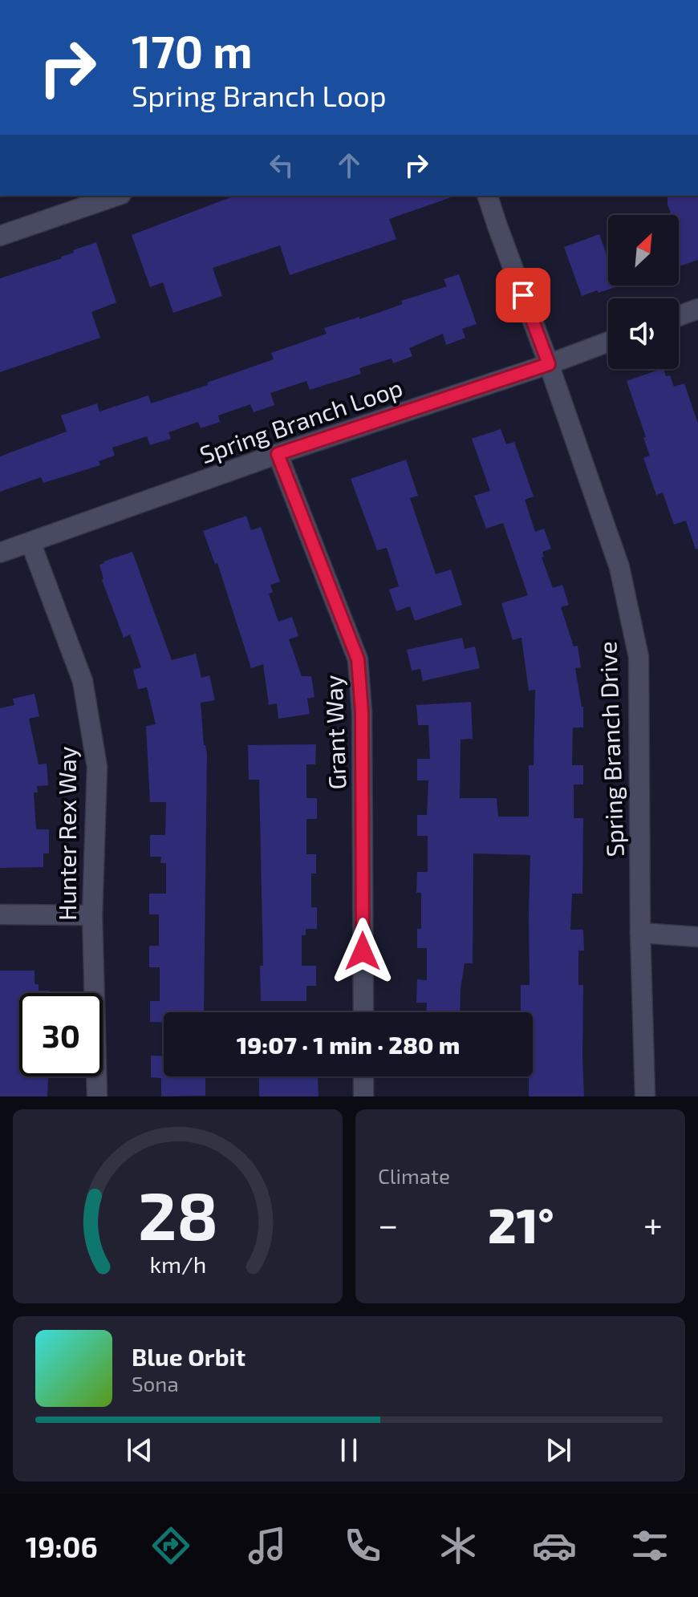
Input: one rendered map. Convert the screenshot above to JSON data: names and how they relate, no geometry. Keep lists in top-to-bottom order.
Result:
{
  "streets": {
    "street": [
      "Spring Branch Loop",
      "Grant Way",
      "Spring Branch Drive",
      "Hunter Rex Way"
    ]
  },
  "crossings": [
    ["Spring Branch Loop", "Grant Way"],
    ["Spring Branch Loop", "Spring Branch Drive"],
    ["Spring Branch Loop", "Hunter Rex Way"]
  ],
  "north": "top right",
  "page": {
    "turn": ["170 m", "Spring Branch Loop"],
    "limit": "30",
    "trip": "19:07 · 1 min · 280 m",
    "tile": "Climate",
    "heat": ["−", "21°", "+"],
    "song": ["Blue Orbit", "Sona"],
    "tabs": "19:06",
    "gauge": ["28", "km/h"]
  }
}
